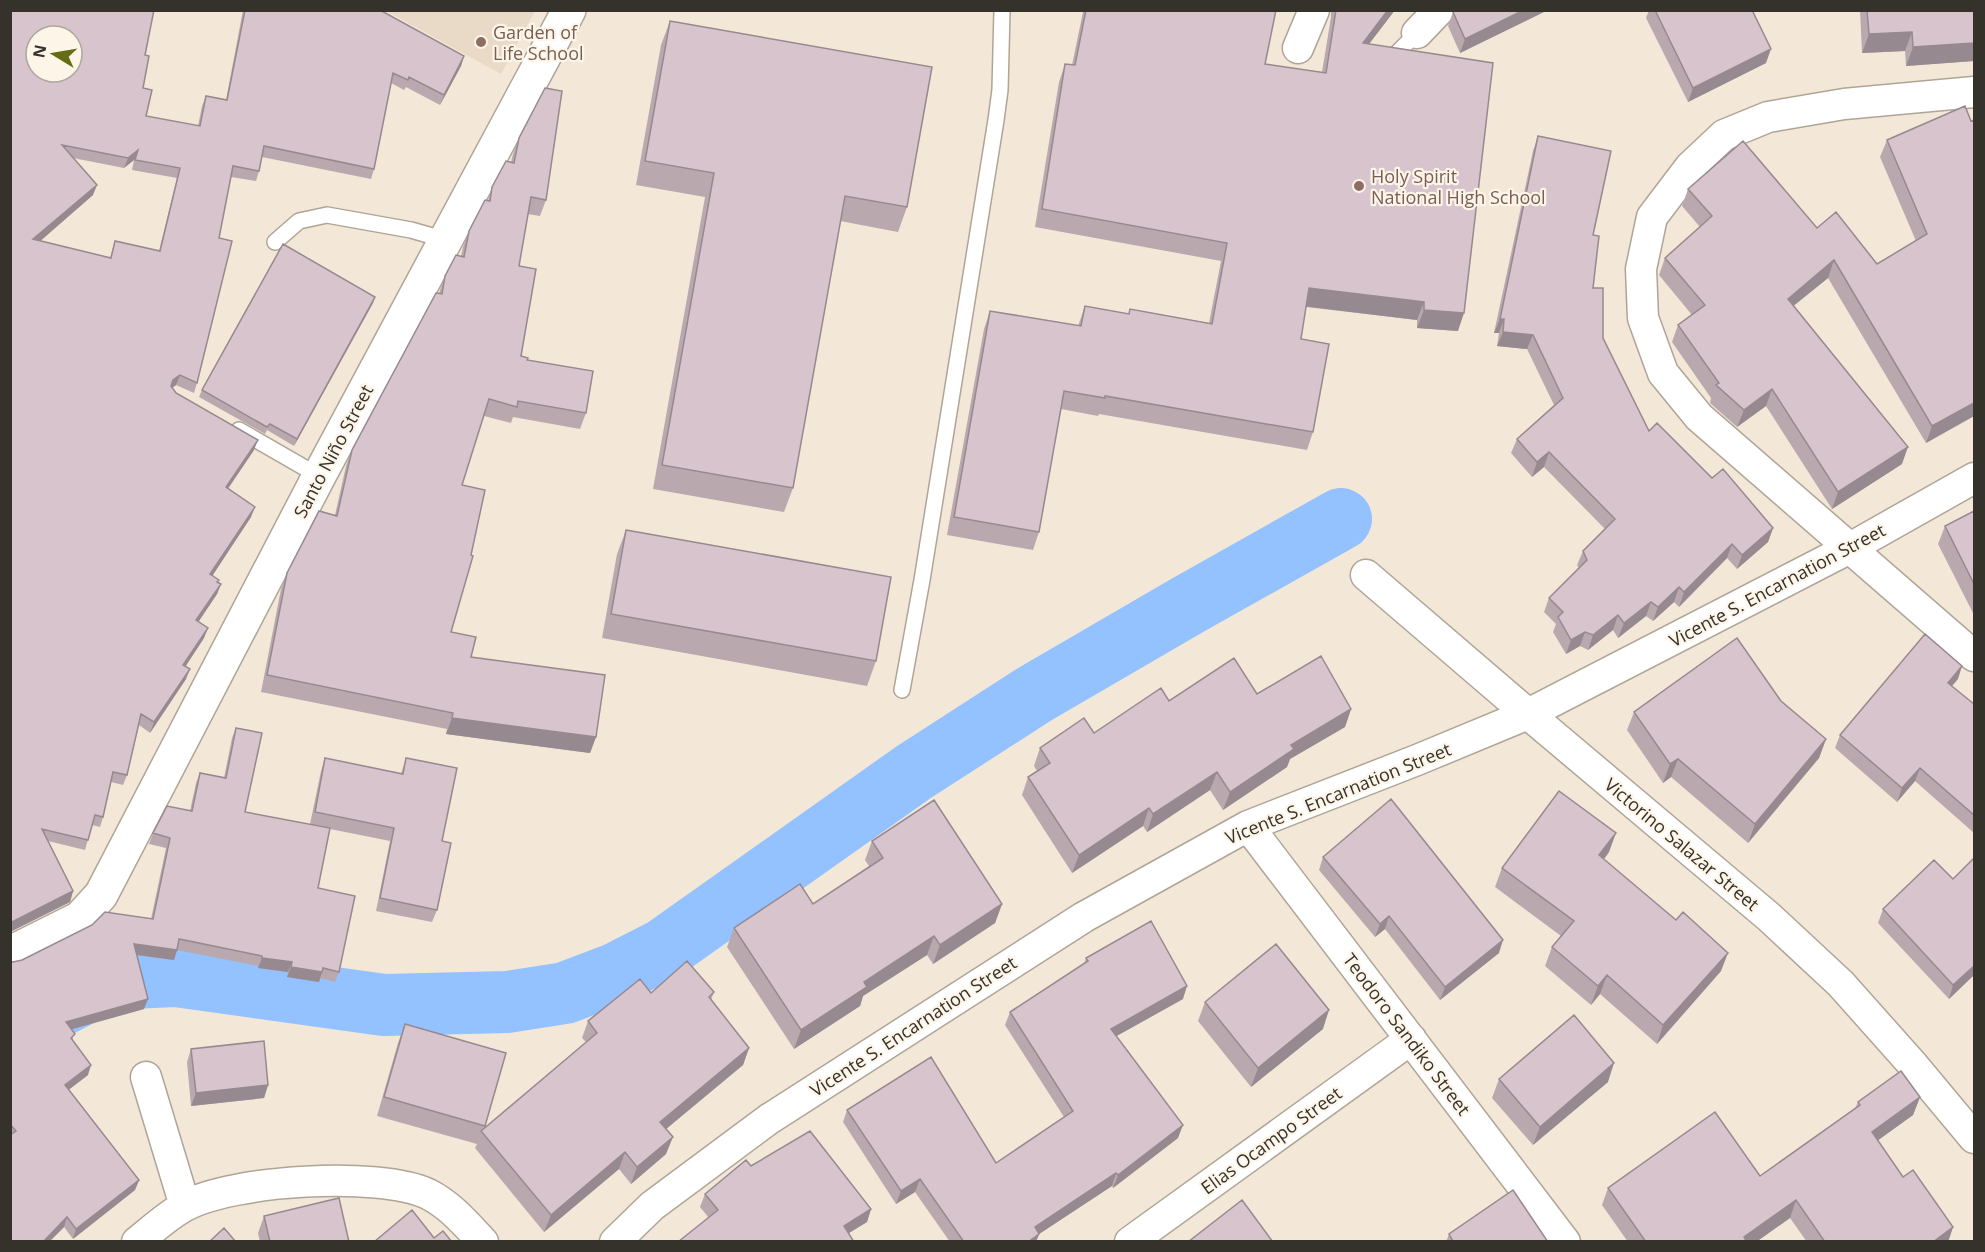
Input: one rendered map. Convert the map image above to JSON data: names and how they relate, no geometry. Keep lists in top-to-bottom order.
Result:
{
  "streets": {
    "main road": ["Santo Niño Street"],
    "street": [
      "Vicente S. Encarnation Street",
      "Victorino Salazar Street",
      "Teodoro Sandiko Street",
      "Elias Ocampo Street"
    ]
  },
  "crossings": [
    ["Vicente S. Encarnation Street", "Victorino Salazar Street"],
    ["Vicente S. Encarnation Street", "Teodoro Sandiko Street"],
    ["Teodoro Sandiko Street", "Elias Ocampo Street"]
  ],
  "places": ["Garden of Life School", "Holy Spirit National High School"],
  "north": "left"
}
